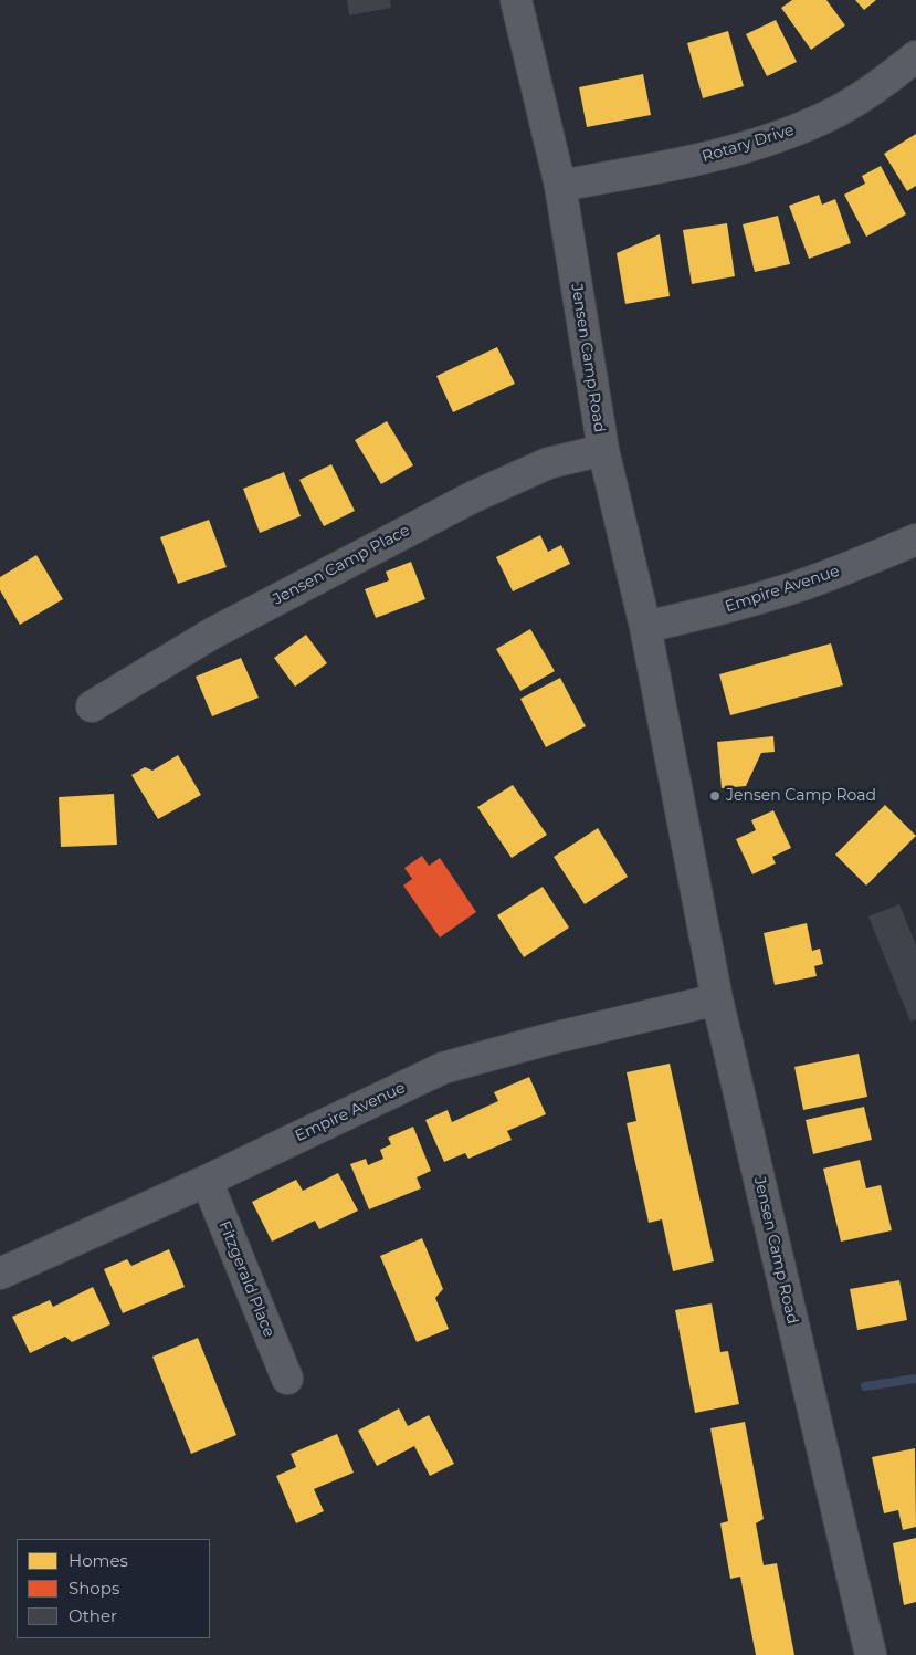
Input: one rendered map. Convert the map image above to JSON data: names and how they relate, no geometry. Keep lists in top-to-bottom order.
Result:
{
  "streets": {
    "street": [
      "Rotary Drive",
      "Jensen Camp Road",
      "Jensen Camp Place",
      "Empire Avenue",
      "Fitzgerald Place"
    ]
  },
  "crossings": [
    ["Rotary Drive", "Jensen Camp Road"],
    ["Jensen Camp Road", "Jensen Camp Place"],
    ["Jensen Camp Road", "Empire Avenue"],
    ["Empire Avenue", "Fitzgerald Place"]
  ],
  "places": ["Jensen Camp Road"],
  "legend": ["Homes", "Shops", "Other"]
}
